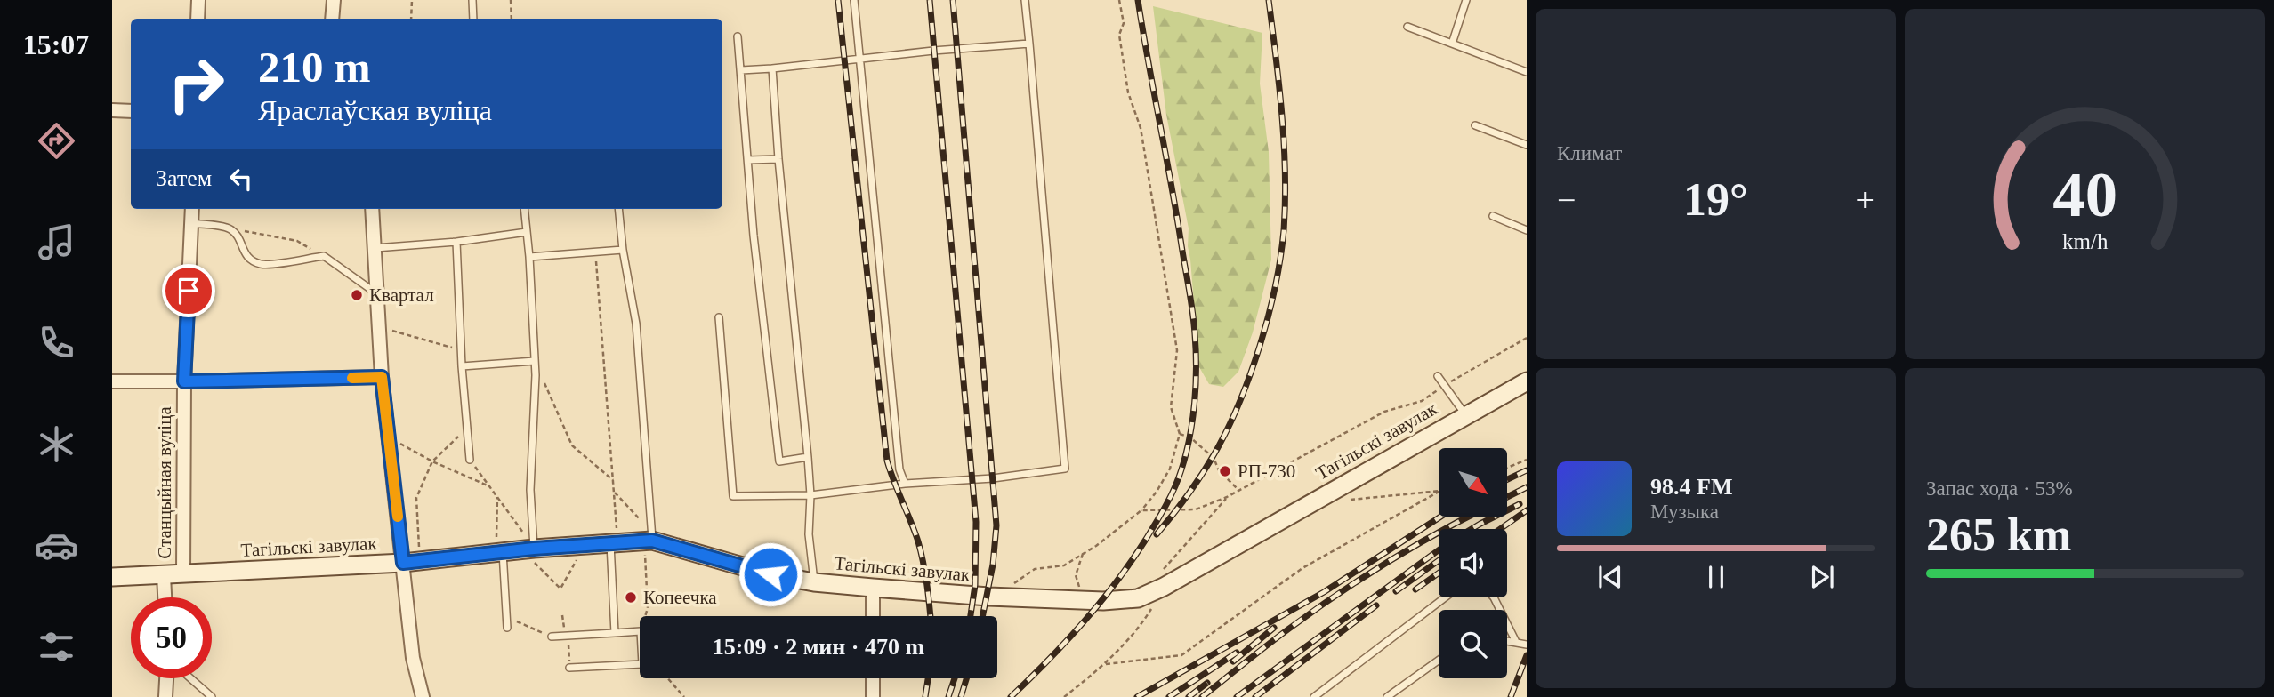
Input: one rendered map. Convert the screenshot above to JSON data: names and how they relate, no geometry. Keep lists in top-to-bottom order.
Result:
{
  "streets": {
    "main road": ["Тагільскі завулак"],
    "street": ["Станцыйная вуліца"]
  },
  "crossings": [
    ["Тагільскі завулак", "Станцыйная вуліца"]
  ],
  "places": ["Квартал", "РП-730", "Копеечка"],
  "north": "bottom right",
  "page": {
    "tabs": "15:07",
    "tile": [
      "Климат",
      ["Запас хода · 53%", "265 km"]
    ],
    "turn": ["210 m", "Яраслаўская вуліца"],
    "then": "Затем",
    "heat": ["−", "19°", "+"],
    "song": ["98.4 FM", "Музыка"],
    "limit": "50",
    "trip": "15:09 · 2 мин · 470 m",
    "gauge": ["40", "km/h"]
  }
}
